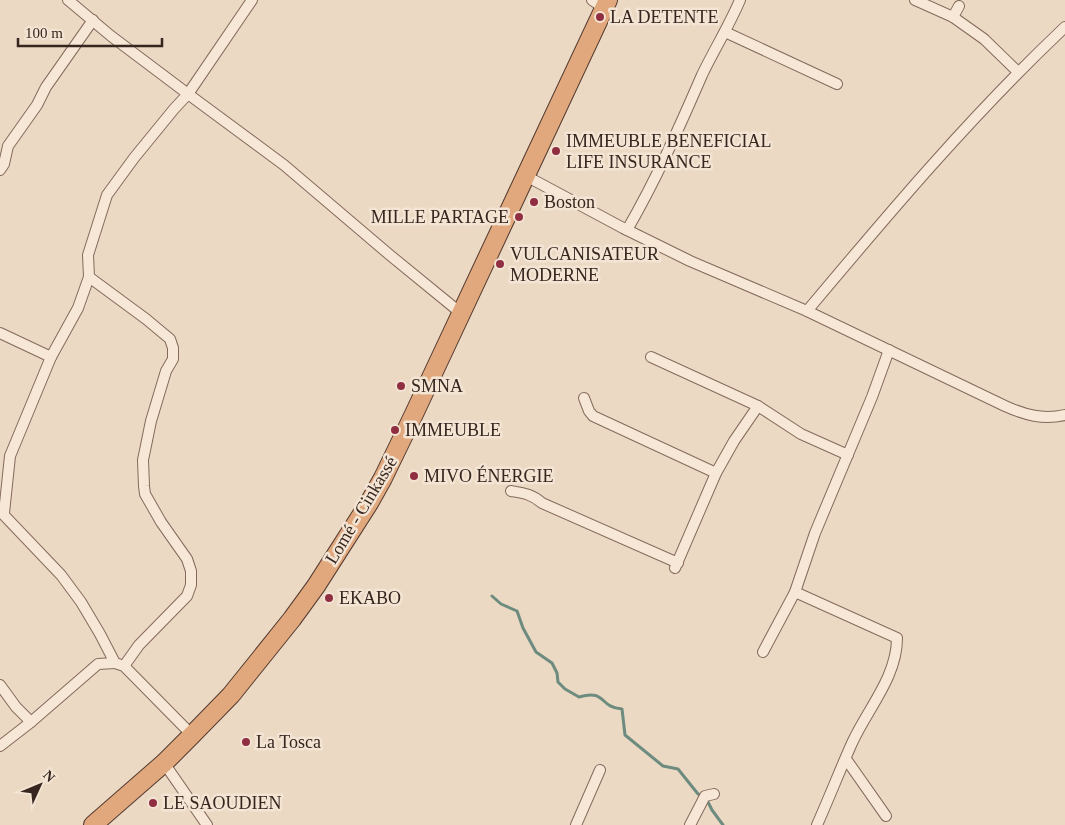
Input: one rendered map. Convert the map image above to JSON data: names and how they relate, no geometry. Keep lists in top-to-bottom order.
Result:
{
  "streets": {
    "highway": ["Lomé - Cinkassé"]
  },
  "places": [
    "LA DETENTE",
    "IMMEUBLE BENEFICIAL LIFE INSURANCE",
    "Boston",
    "MILLE PARTAGE",
    "VULCANISATEUR MODERNE",
    "SMNA",
    "IMMEUBLE",
    "MIVO ÉNERGIE",
    "EKABO",
    "La Tosca",
    "LE SAOUDIEN"
  ],
  "scale_bar": "100 m",
  "north": "top right"
}
